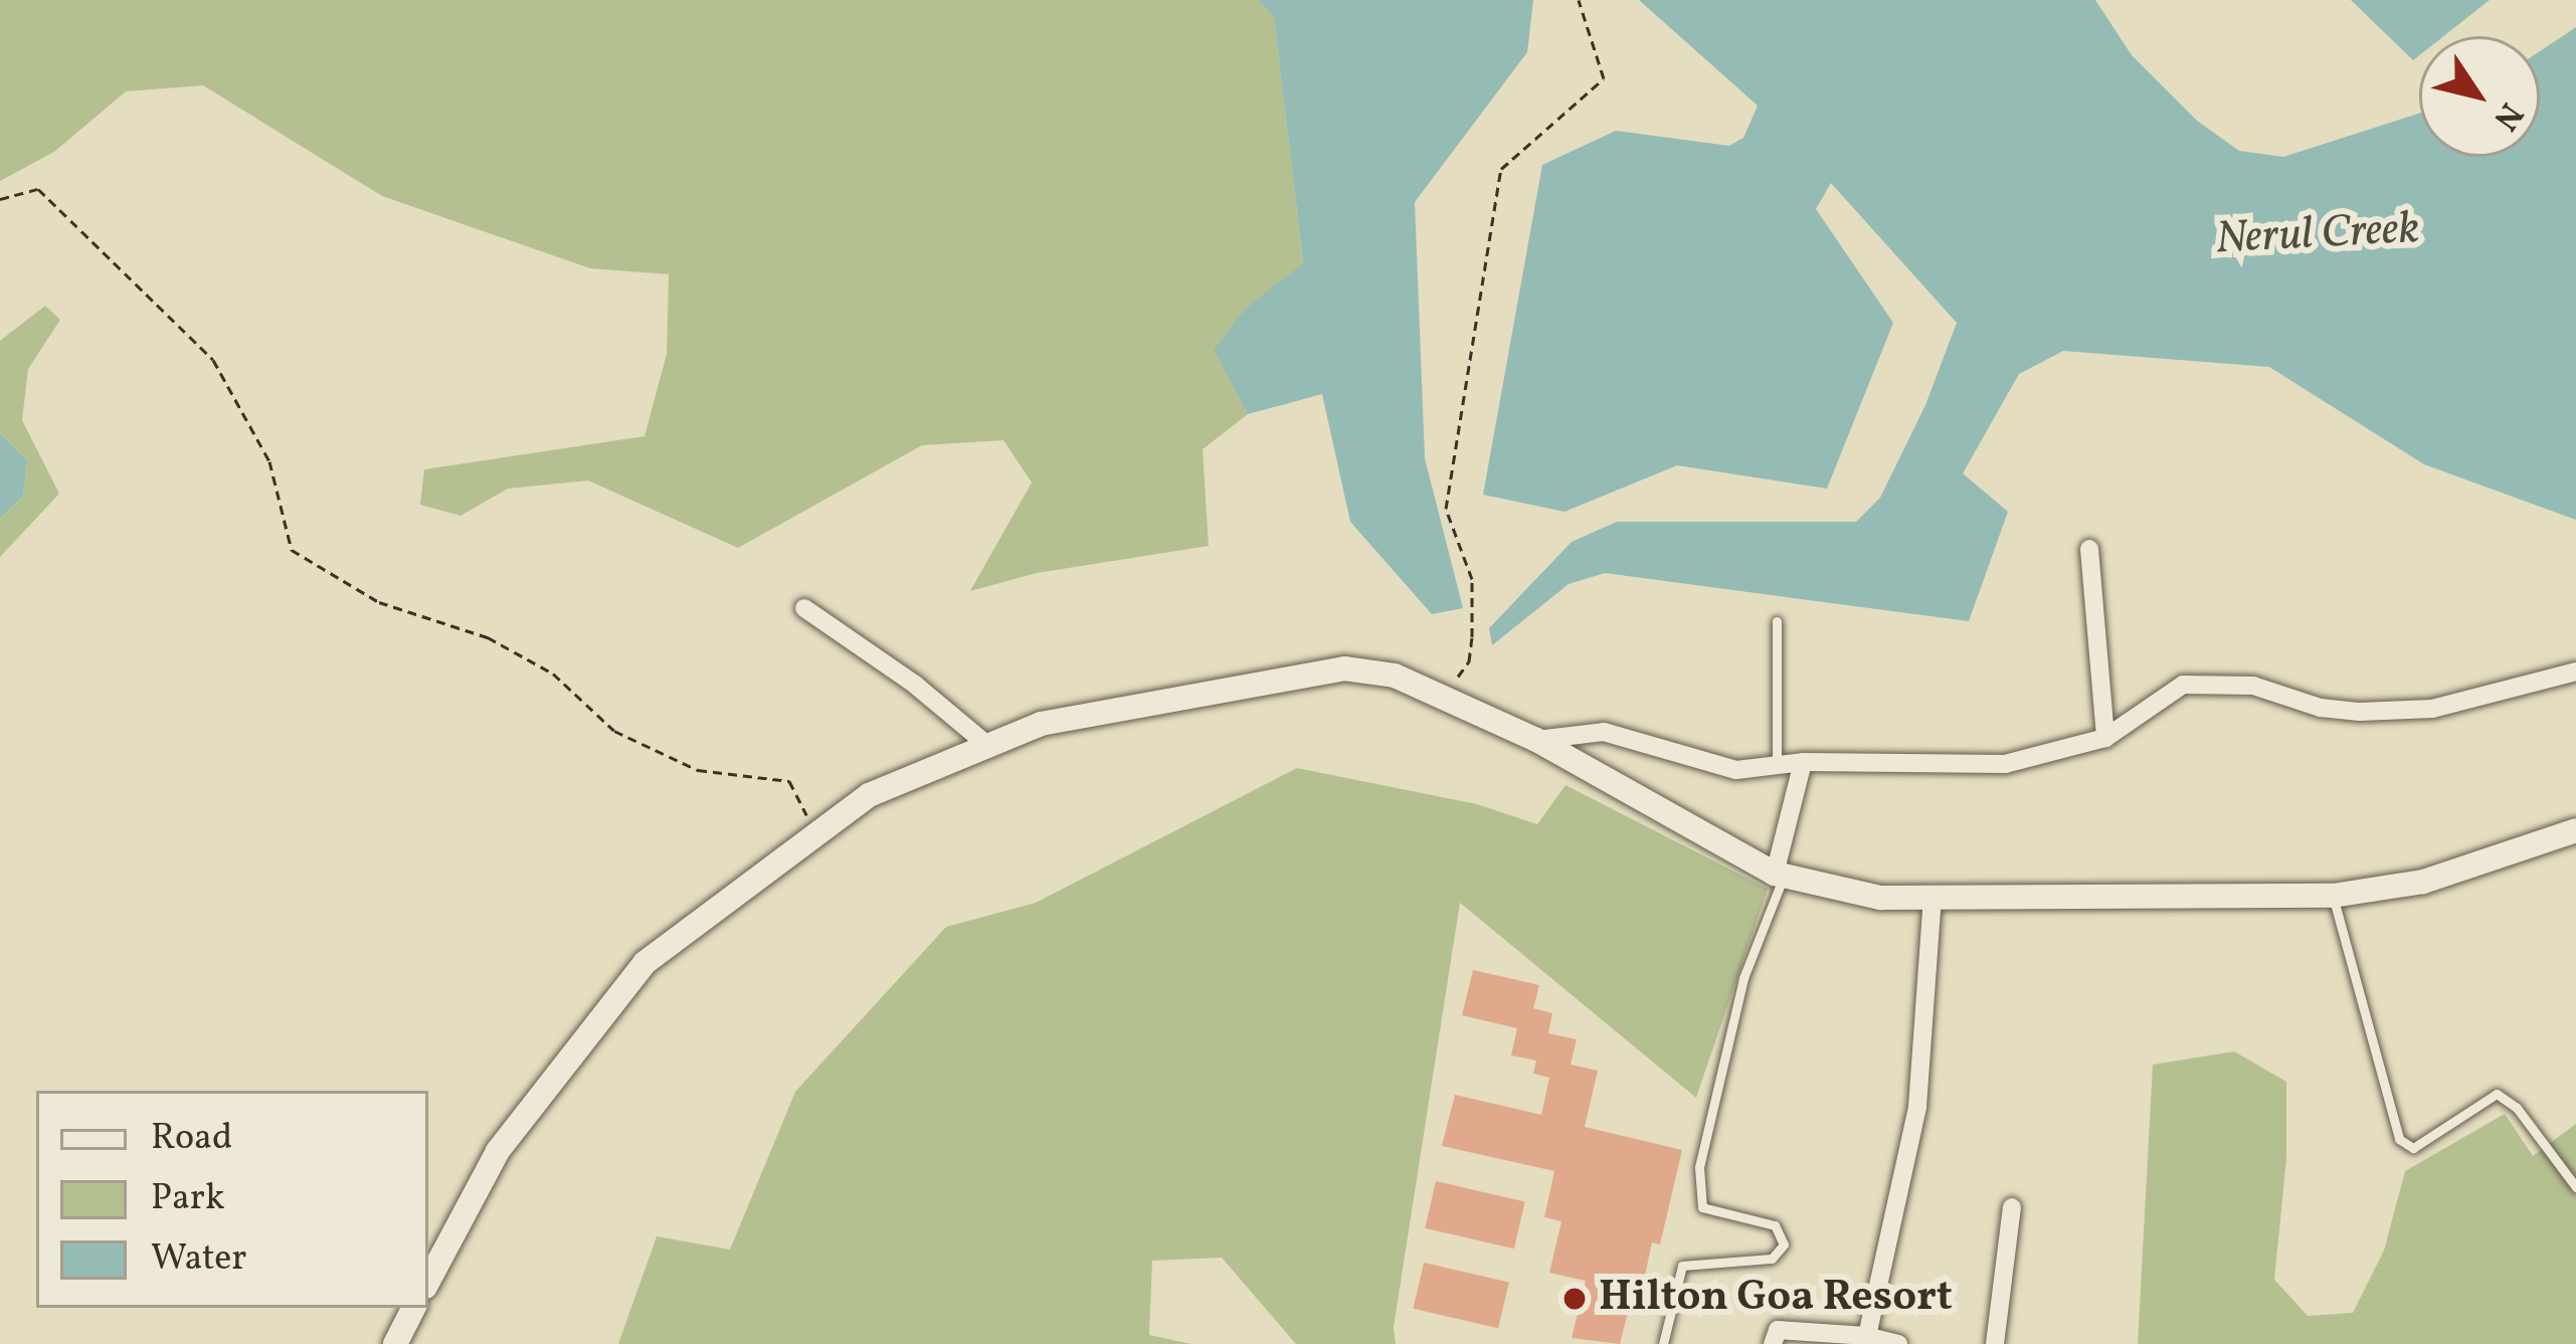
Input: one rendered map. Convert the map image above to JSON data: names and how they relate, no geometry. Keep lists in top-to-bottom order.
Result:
{
  "water": ["Nerul Creek"],
  "places": ["Hilton Goa Resort"],
  "legend": ["Road", "Park", "Water"],
  "north": "bottom right"
}
